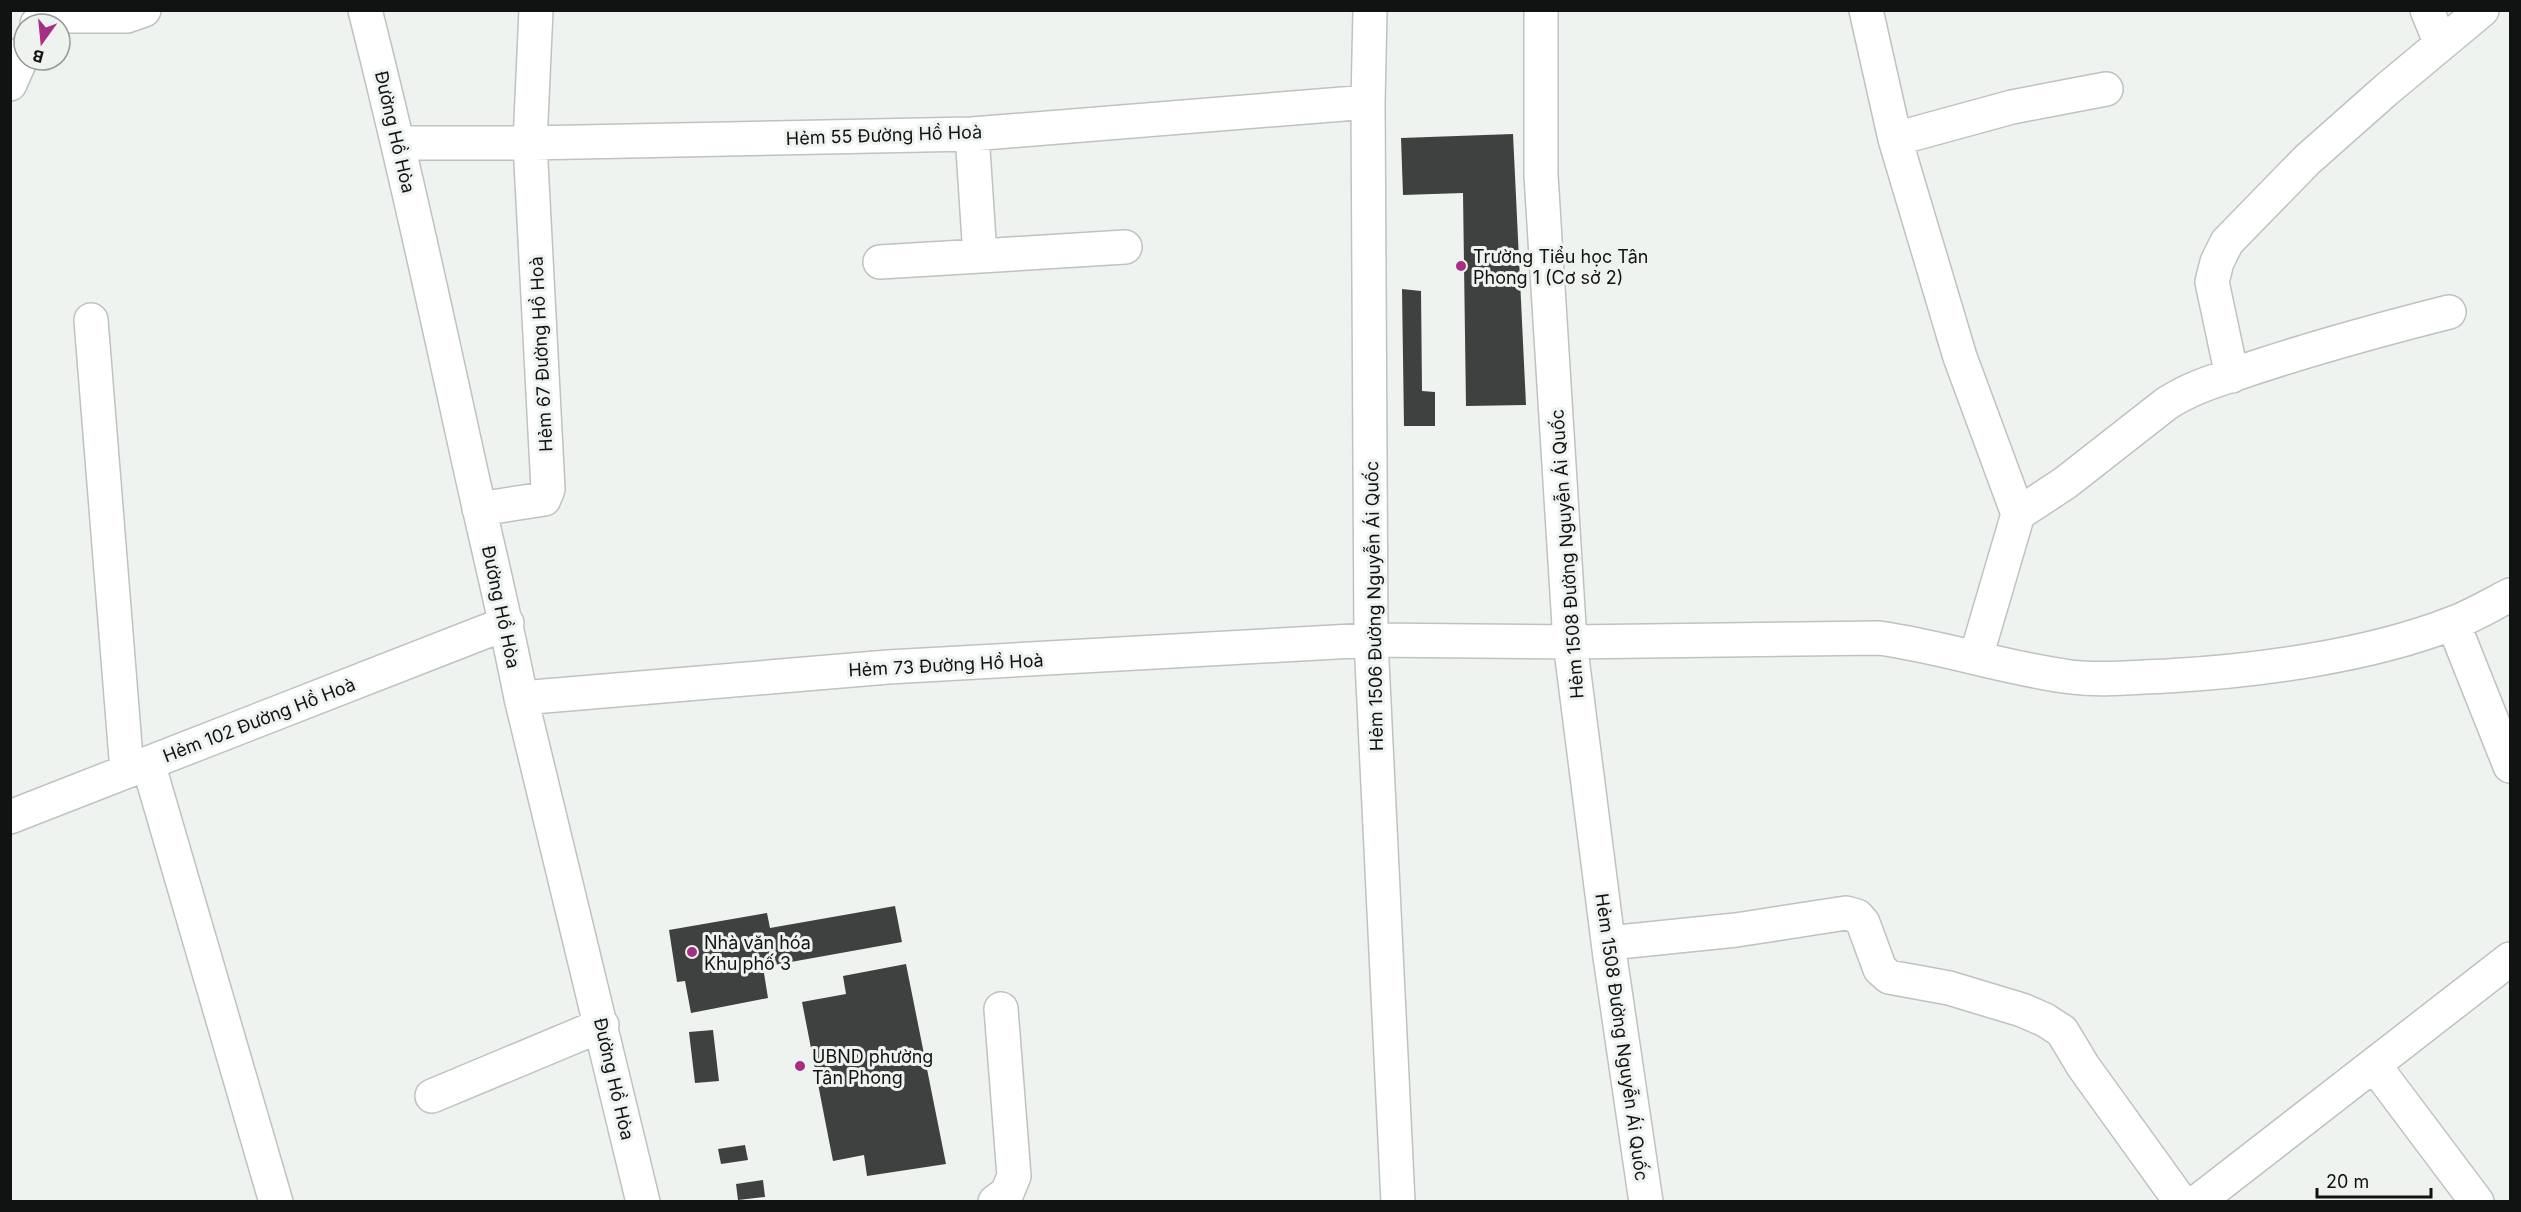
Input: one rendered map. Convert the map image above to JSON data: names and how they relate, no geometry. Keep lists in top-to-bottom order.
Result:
{
  "streets": {
    "street": [
      "Đường Hồ Hòa",
      "Hẻm 55 Đường Hồ Hoà",
      "Hẻm 67 Đường Hồ Hoà",
      "Hẻm 1508 Đường Nguyễn Ái Quốc",
      "Hẻm 1506 Đường Nguyễn Ái Quốc",
      "Hẻm 73 Đường Hồ Hoà",
      "Hẻm 102 Đường Hồ Hoà"
    ]
  },
  "crossings": [
    ["Đường Hồ Hòa", "Hẻm 55 Đường Hồ Hoà"],
    ["Đường Hồ Hòa", "Hẻm 67 Đường Hồ Hoà"],
    ["Đường Hồ Hòa", "Hẻm 73 Đường Hồ Hoà"],
    ["Đường Hồ Hòa", "Hẻm 102 Đường Hồ Hoà"],
    ["Hẻm 55 Đường Hồ Hoà", "Hẻm 67 Đường Hồ Hoà"],
    ["Hẻm 55 Đường Hồ Hoà", "Hẻm 1506 Đường Nguyễn Ái Quốc"],
    ["Hẻm 1508 Đường Nguyễn Ái Quốc", "Hẻm 73 Đường Hồ Hoà"],
    ["Hẻm 1506 Đường Nguyễn Ái Quốc", "Hẻm 73 Đường Hồ Hoà"]
  ],
  "places": ["Trường Tiểu học Tân Phong 1 (Cơ sở 2)", "Nhà văn hóa Khu phố 3", "UBND phường Tân Phong"],
  "scale_bar": "20 m",
  "north": "bottom"
}
